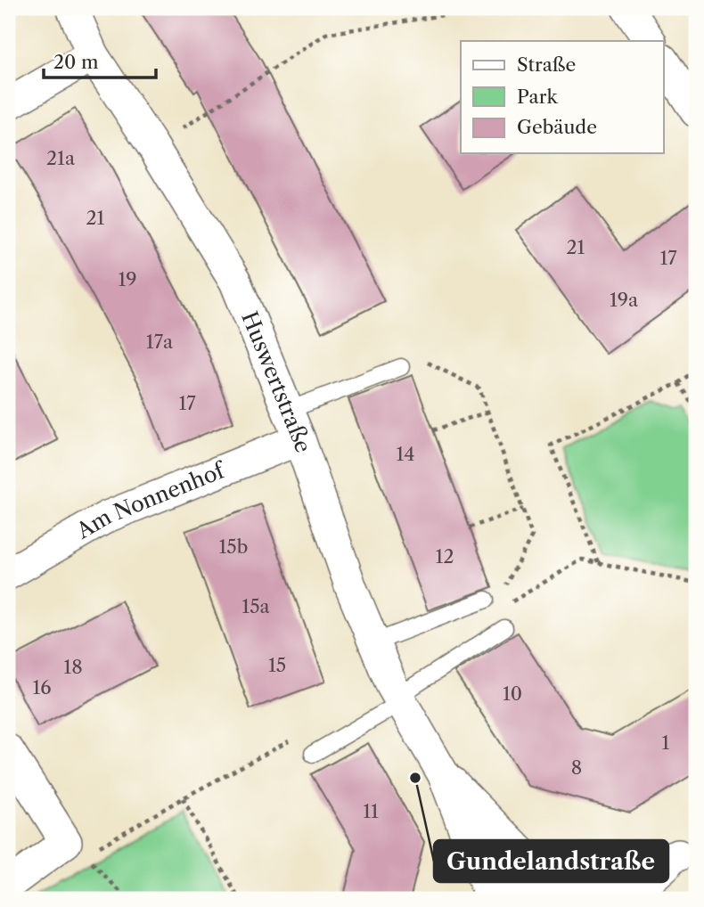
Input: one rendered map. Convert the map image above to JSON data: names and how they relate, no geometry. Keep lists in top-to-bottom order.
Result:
{
  "streets": {
    "street": ["Huswertstraße", "Am Nonnenhof"]
  },
  "crossings": [
    ["Huswertstraße", "Am Nonnenhof"]
  ],
  "places": ["Gundelandstraße"],
  "house_numbers": [
    "21a",
    "21",
    "21",
    "17",
    "19",
    "19a",
    "17a",
    "17",
    "14",
    "15b",
    "12",
    "15a",
    "15",
    "18",
    "16",
    "10",
    "1",
    "8",
    "11"
  ],
  "legend": ["Straße", "Park", "Gebäude"],
  "scale_bar": "20 m"
}
